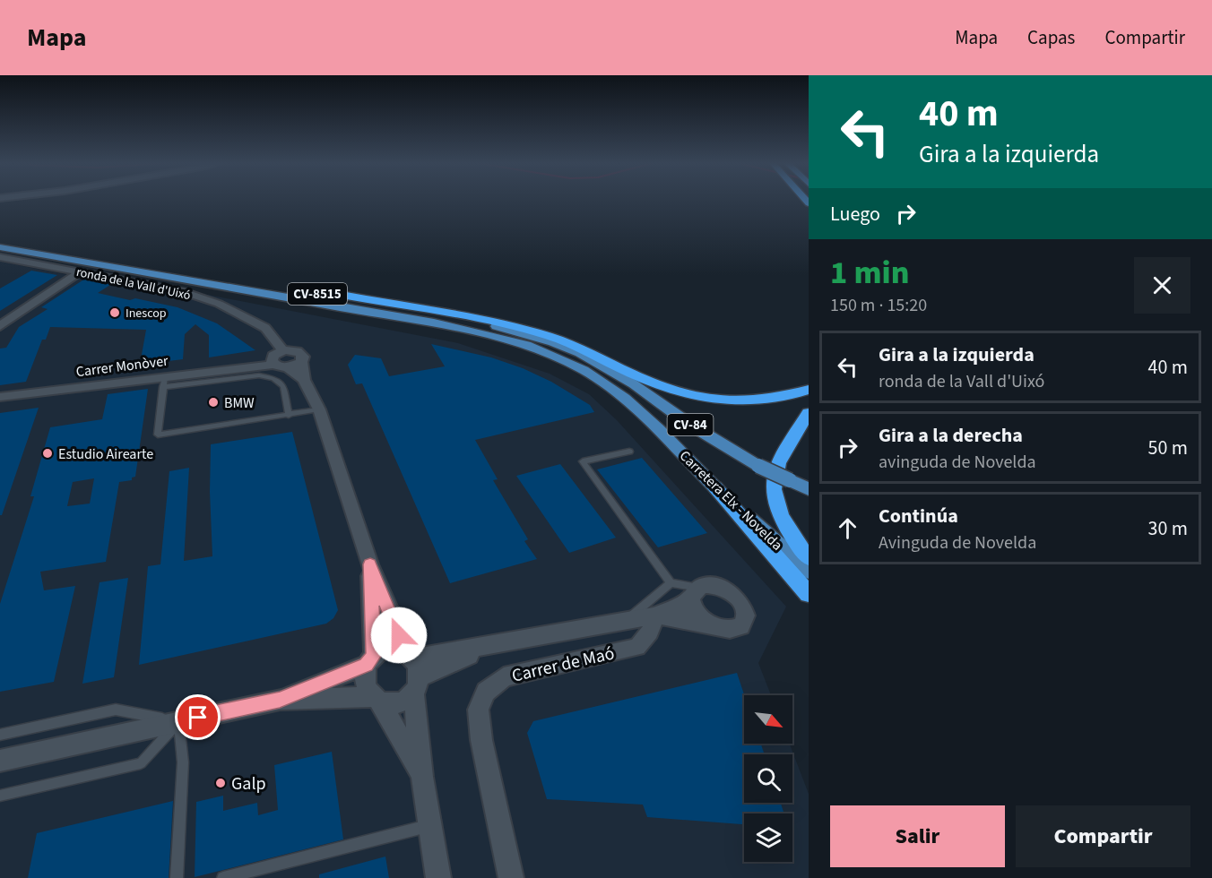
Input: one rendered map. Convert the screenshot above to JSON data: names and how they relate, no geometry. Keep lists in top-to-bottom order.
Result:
{
  "streets": {
    "main road": ["CV-8515", "CV-84", "Carretera Elx - Novelda"],
    "street": ["ronda de la Vall d'Uixó", "Carrer Monòver", "Carrer de Maó"]
  },
  "crossings": [
    ["CV-8515", "Carretera Elx - Novelda"]
  ],
  "places": [
    "Inescop",
    "BMW",
    "Estudio Airearte",
    "Galp"
  ],
  "north": "bottom right",
  "page": {
    "header": "Mapa",
    "nav": ["Mapa", "Capas", "Compartir"],
    "turn": ["40 m", "Gira a la izquierda"],
    "then": "Luego",
    "heading": ["1 min", "150 m · 15:20"],
    "list": [
      {
        "name": "Gira a la izquierda",
        "note": "ronda de la Vall d'Uixó",
        "value": "40 m"
      },
      {
        "name": "Gira a la derecha",
        "note": "avinguda de Novelda",
        "value": "50 m"
      },
      {
        "name": "Continúa",
        "note": "Avinguda de Novelda",
        "value": "30 m"
      }
    ],
    "buttons": ["Salir", "Compartir"]
  }
}
